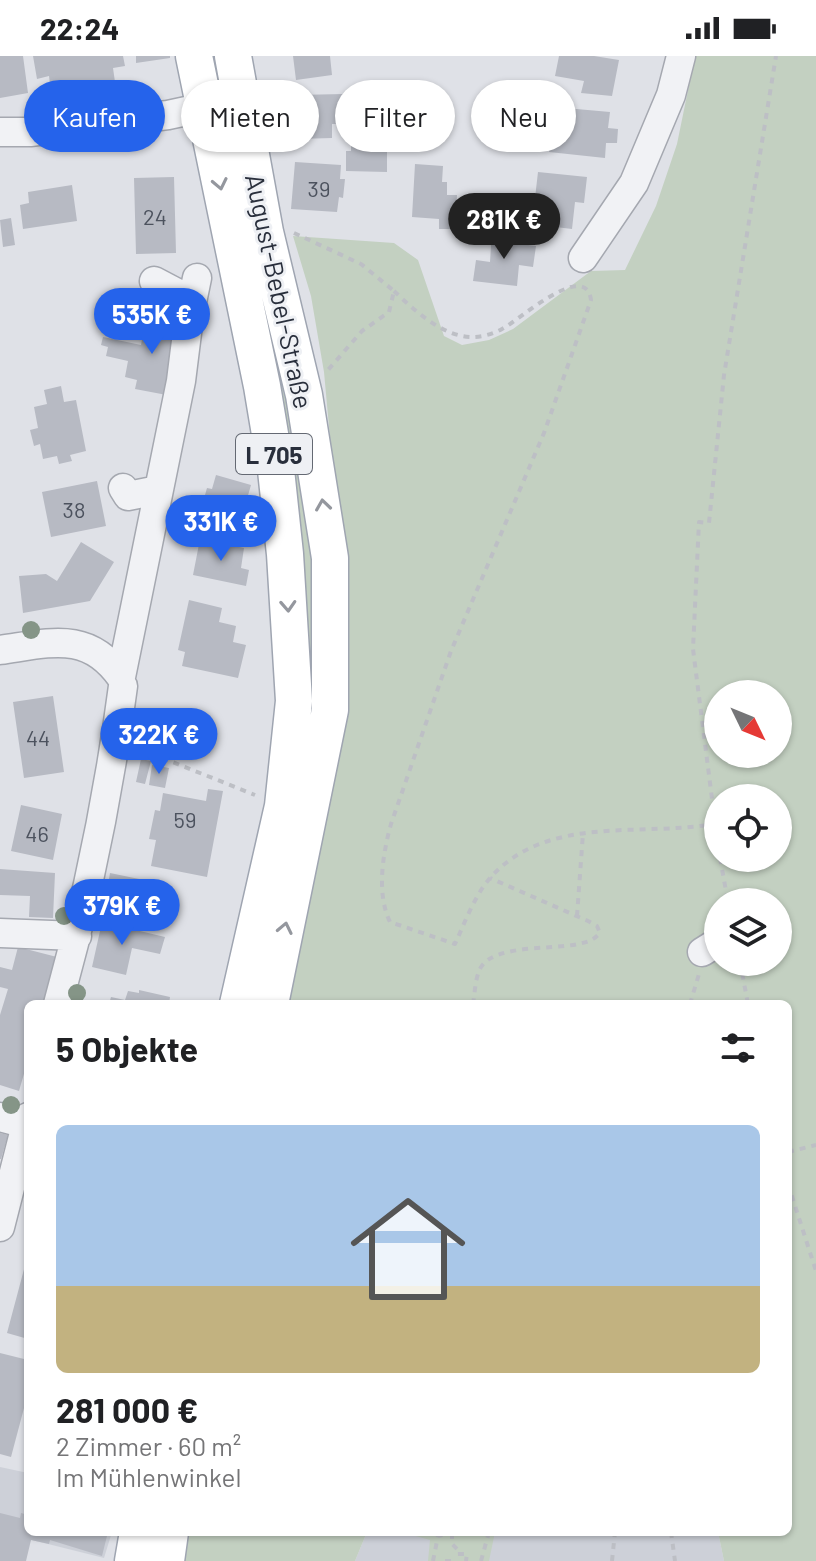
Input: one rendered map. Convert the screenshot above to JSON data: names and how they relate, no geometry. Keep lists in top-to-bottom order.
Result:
{
  "streets": {
    "main road": ["August-Bebel-Straße", "L 705"]
  },
  "house_numbers": [
    "39",
    "24",
    "38",
    "44",
    "59",
    "46"
  ],
  "north": "bottom right",
  "page": {
    "status": "22:24",
    "chip": [
      "Kaufen",
      "Mieten",
      "Filter",
      "Neu"
    ],
    "price": [
      "281K €",
      "535K €",
      "331K €",
      "322K €",
      "379K €"
    ],
    "heading": "5 Objekte",
    "list": [
      {
        "name": "281 000 €",
        "note": "2 Zimmer · 60 m² · Im Mühlenwinkel"
      }
    ]
  }
}
